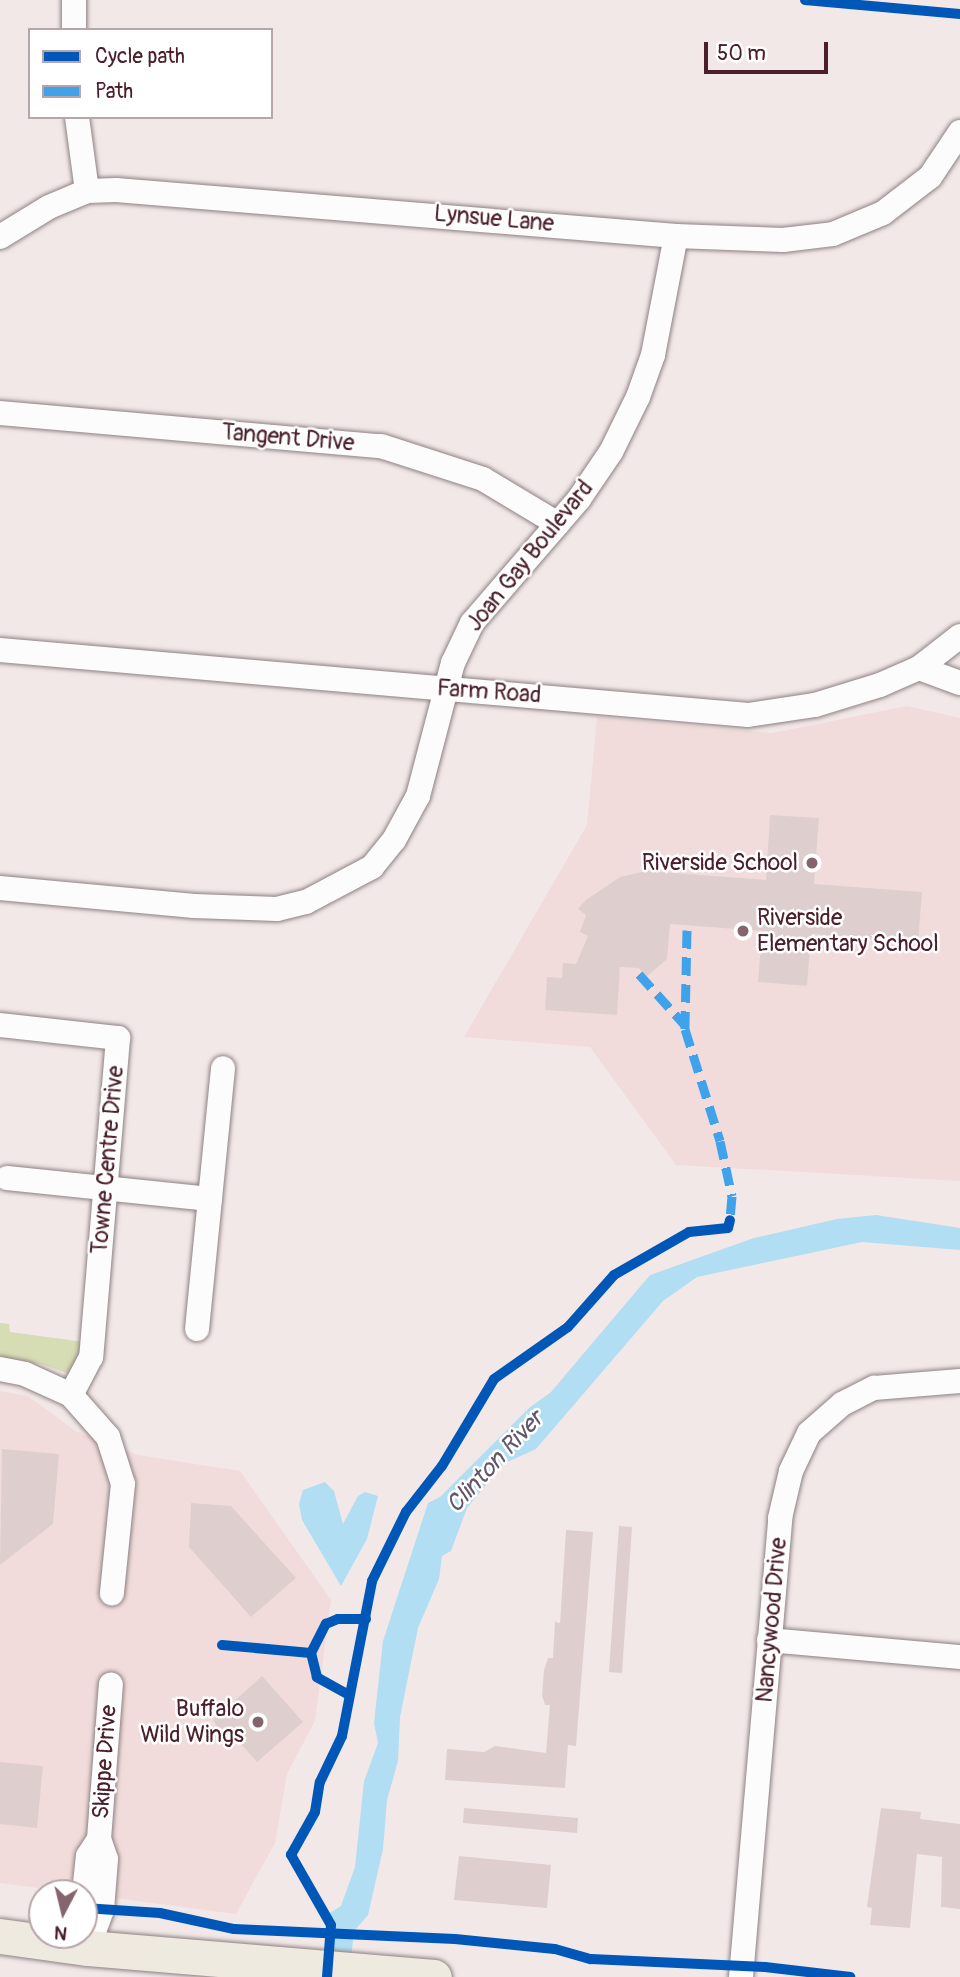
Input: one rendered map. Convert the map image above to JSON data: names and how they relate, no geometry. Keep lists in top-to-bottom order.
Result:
{
  "streets": {
    "street": [
      "Lynsue Lane",
      "Tangent Drive",
      "Joan Gay Boulevard",
      "Farm Road",
      "Towne Centre Drive",
      "Nancywood Drive",
      "Skippe Drive"
    ]
  },
  "crossings": [
    ["Lynsue Lane", "Joan Gay Boulevard"],
    ["Tangent Drive", "Joan Gay Boulevard"],
    ["Joan Gay Boulevard", "Farm Road"]
  ],
  "water": ["Clinton River"],
  "places": ["Riverside School", "Riverside Elementary School", "Buffalo Wild Wings"],
  "legend": ["Cycle path", "Path"],
  "scale_bar": "50 m",
  "north": "bottom"
}
